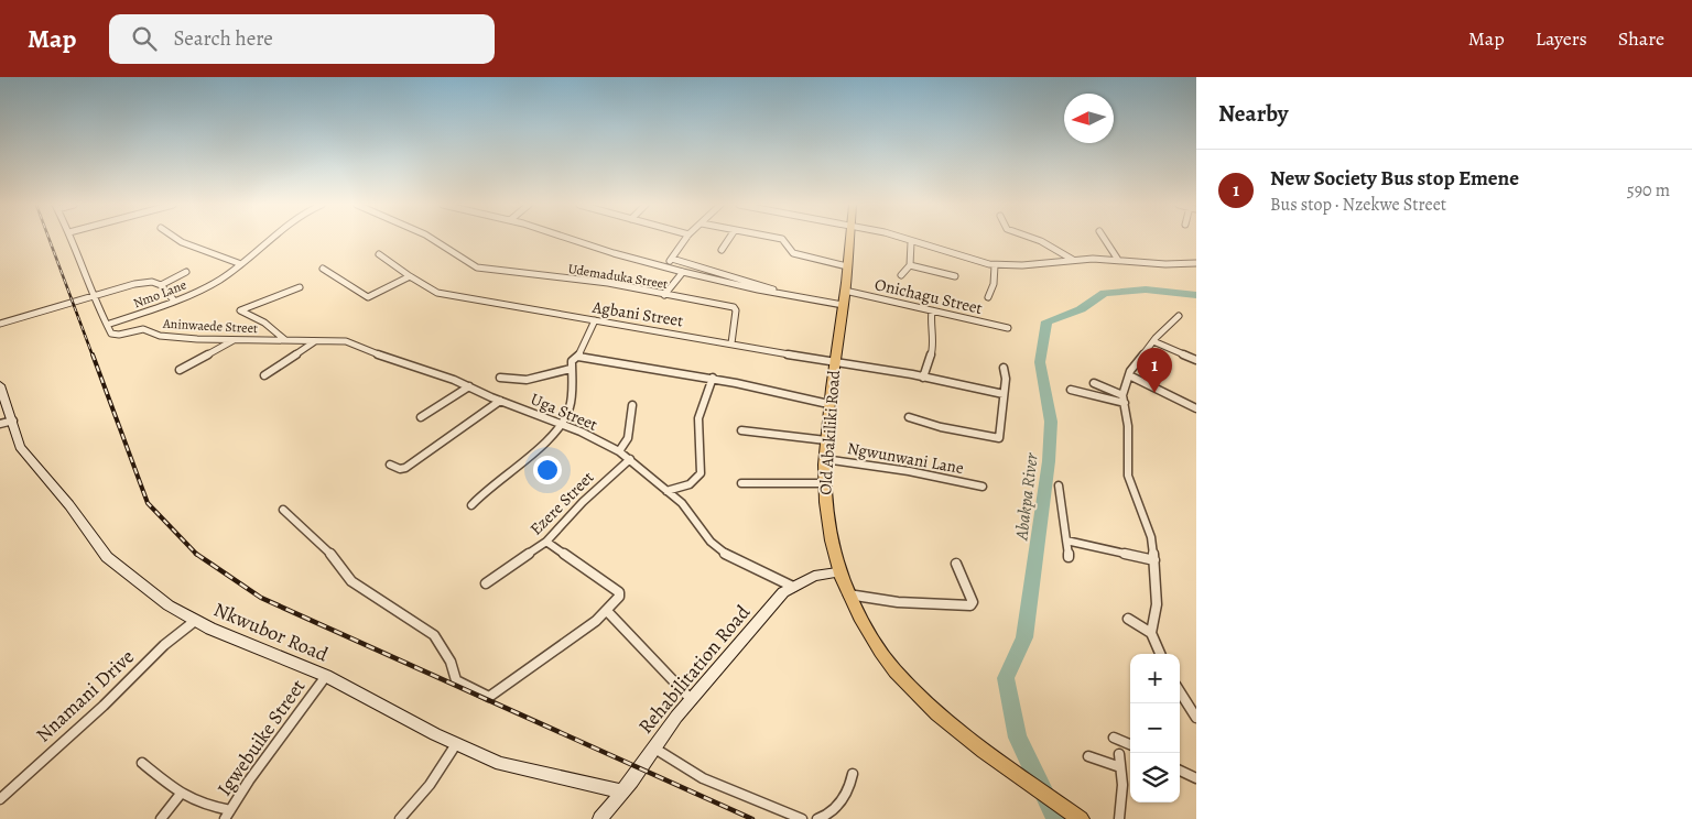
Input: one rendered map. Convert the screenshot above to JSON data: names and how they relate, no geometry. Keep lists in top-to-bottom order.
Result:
{
  "streets": {
    "main road": ["Old Abakiliki Road"],
    "street": [
      "Udemaduka Street",
      "Nmo Lane",
      "Onichagu Street",
      "Agbani Street",
      "Aninwaede Street",
      "Uga Street",
      "Ngwunwani Lane",
      "Ezere Street",
      "Nkwubor Road",
      "Rehabilitation Road",
      "Nnamani Drive",
      "Igwebuike Street"
    ]
  },
  "crossings": [
    ["Udemaduka Street", "Agbani Street"],
    ["Udemaduka Street", "Old Abakiliki Road"],
    ["Nmo Lane", "Aninwaede Street"],
    ["Onichagu Street", "Old Abakiliki Road"],
    ["Agbani Street", "Old Abakiliki Road"],
    ["Aninwaede Street", "Uga Street"],
    ["Uga Street", "Ezere Street"],
    ["Uga Street", "Rehabilitation Road"],
    ["Old Abakiliki Road", "Ngwunwani Lane"],
    ["Old Abakiliki Road", "Rehabilitation Road"],
    ["Nkwubor Road", "Rehabilitation Road"],
    ["Nkwubor Road", "Nnamani Drive"],
    ["Nkwubor Road", "Igwebuike Street"]
  ],
  "water": ["Abakpa River"],
  "north": "left",
  "page": {
    "header": "Map",
    "search": "Search here",
    "nav": ["Map", "Layers", "Share"],
    "heading": "Nearby",
    "list": [
      {
        "mark": "1",
        "name": "New Society Bus stop Emene",
        "note": "Bus stop · Nzekwe Street",
        "value": "590 m"
      }
    ],
    "pins": "1",
    "map_buttons": ["+", "−"]
  }
}
